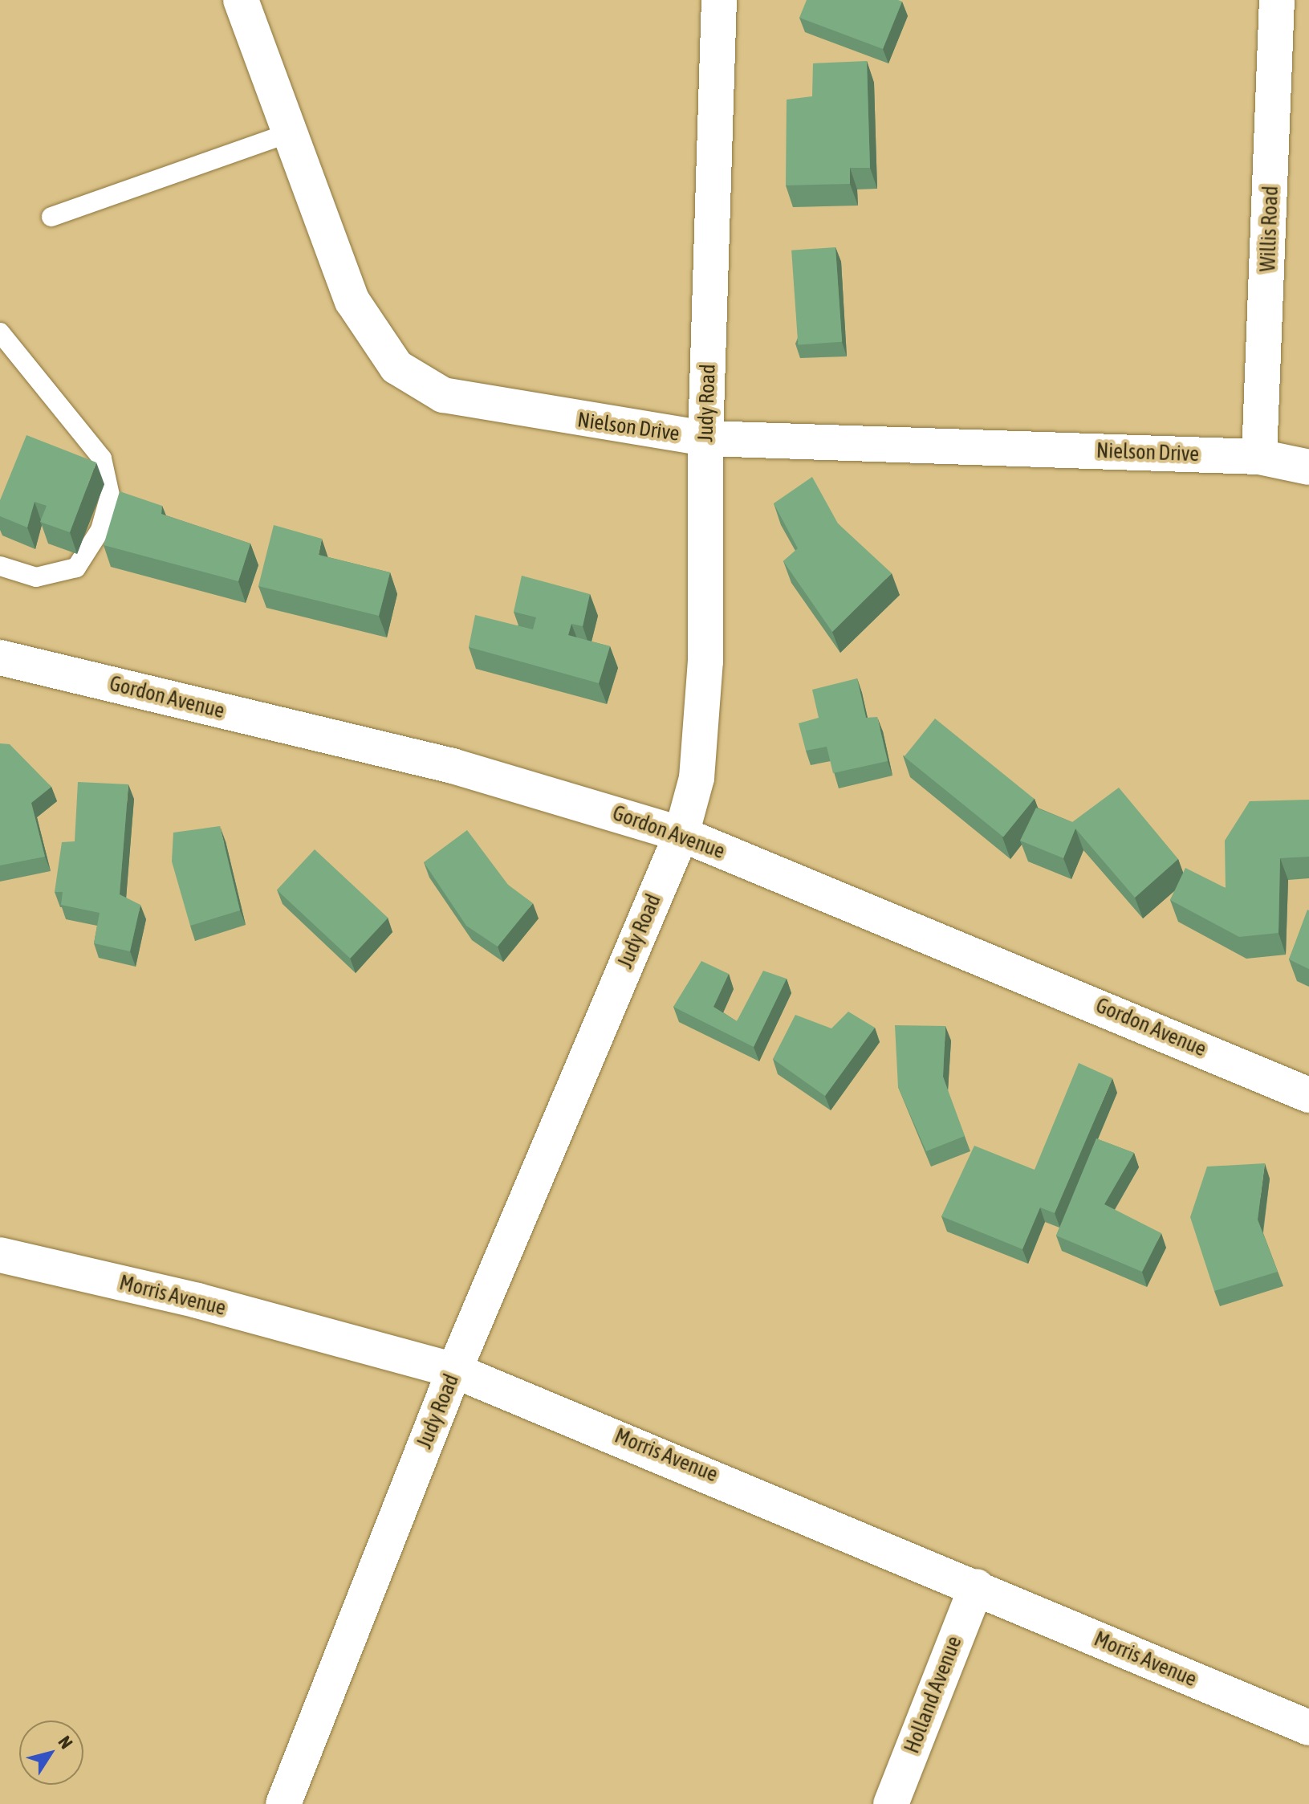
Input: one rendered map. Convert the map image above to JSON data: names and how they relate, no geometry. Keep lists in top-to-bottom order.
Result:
{
  "streets": {
    "street": [
      "Willis Road",
      "Judy Road",
      "Nielson Drive",
      "Gordon Avenue",
      "Morris Avenue",
      "Holland Avenue"
    ]
  },
  "crossings": [
    ["Willis Road", "Nielson Drive"],
    ["Judy Road", "Nielson Drive"],
    ["Judy Road", "Gordon Avenue"],
    ["Judy Road", "Morris Avenue"],
    ["Morris Avenue", "Holland Avenue"]
  ],
  "north": "top right"
}
